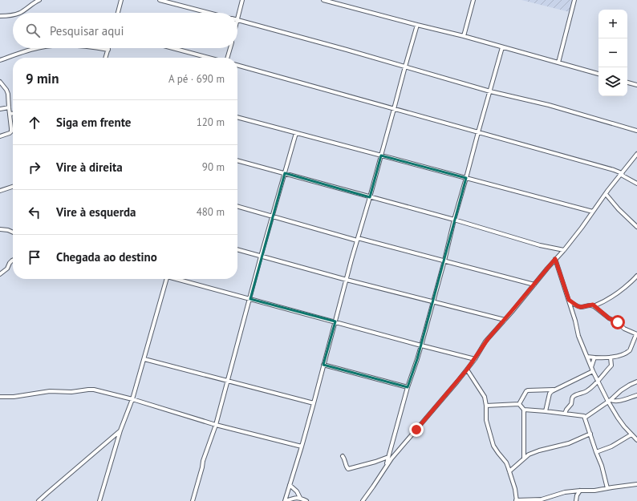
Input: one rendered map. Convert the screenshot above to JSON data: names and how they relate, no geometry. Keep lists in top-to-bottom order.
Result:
{
  "page": {
    "map_buttons": ["+", "−"],
    "search": "Pesquisar aqui",
    "heading": ["9 min", "A pé · 690 m"],
    "list": [
      ["Siga em frente", "120 m"],
      ["Vire à direita", "90 m"],
      ["Vire à esquerda", "480 m"],
      "Chegada ao destino"
    ]
  }
}
